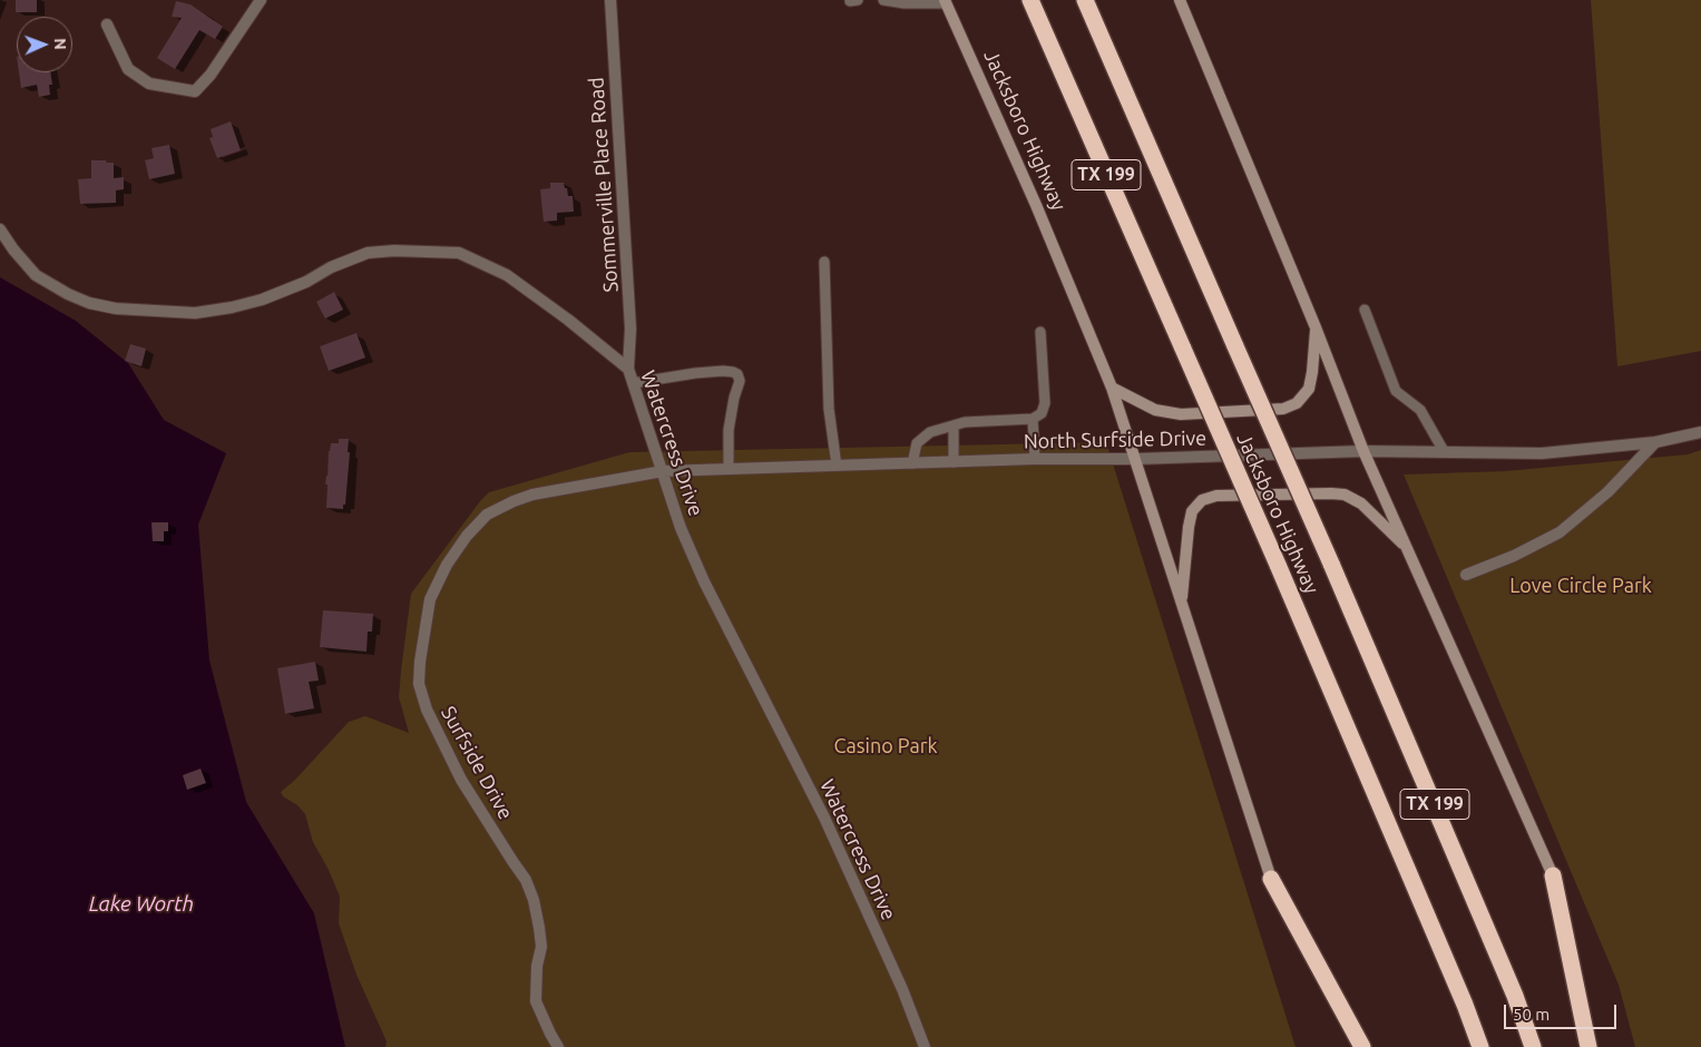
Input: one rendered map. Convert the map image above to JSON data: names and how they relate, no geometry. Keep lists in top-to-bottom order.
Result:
{
  "streets": {
    "highway": ["Jacksboro Highway", "TX 199"],
    "street": [
      "Sommerville Place Road",
      "North Surfside Drive",
      "Watercress Drive",
      "Surfside Drive"
    ]
  },
  "crossings": [
    ["Jacksboro Highway", "North Surfside Drive"],
    ["Sommerville Place Road", "Watercress Drive"],
    ["North Surfside Drive", "Watercress Drive"],
    ["North Surfside Drive", "Surfside Drive"],
    ["Watercress Drive", "Surfside Drive"]
  ],
  "water": ["Lake Worth"],
  "parks": ["Love Circle Park", "Casino Park"],
  "scale_bar": "50 m",
  "north": "right"
}
